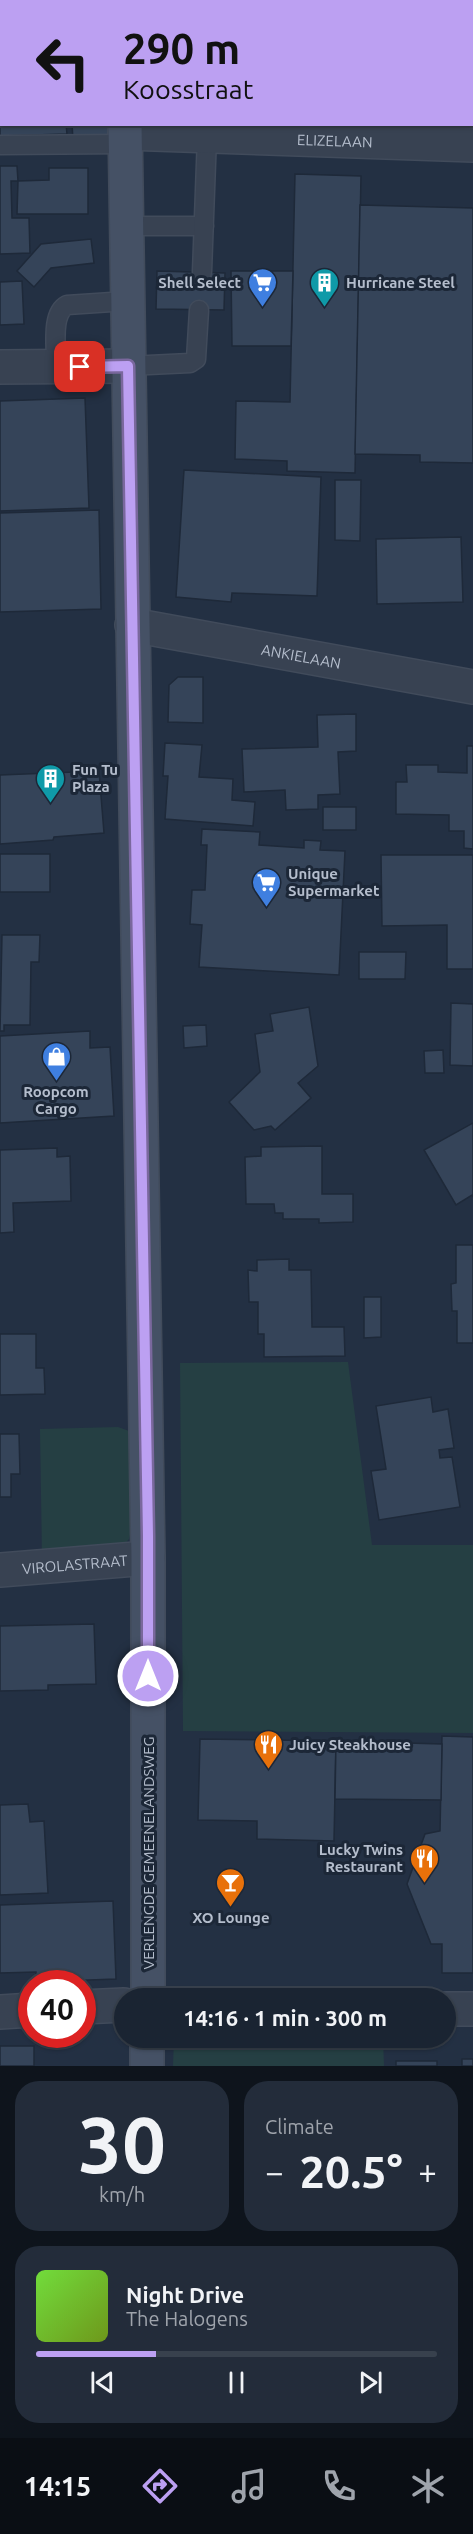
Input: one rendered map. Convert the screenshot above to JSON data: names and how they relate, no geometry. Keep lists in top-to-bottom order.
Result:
{
  "streets": {
    "street": [
      "ELIZELAAN",
      "ANKIELAAN",
      "VIROLASTRAAT",
      "VERLENGDE GEMEENELANDSWEG"
    ]
  },
  "crossings": [
    ["ELIZELAAN", "VERLENGDE GEMEENELANDSWEG"],
    ["ANKIELAAN", "VERLENGDE GEMEENELANDSWEG"],
    ["VIROLASTRAAT", "VERLENGDE GEMEENELANDSWEG"]
  ],
  "places": {
    "supermarket": ["Shell Select", "Unique Supermarket"],
    "building": ["Hurricane Steel", "Fun Tu Plaza"],
    "shop": ["Roopcom Cargo"],
    "restaurant": ["Juicy Steakhouse", "Lucky Twins Restaurant"],
    "bar": ["XO Lounge"]
  },
  "page": {
    "turn": ["290 m", "Koosstraat"],
    "limit": "40",
    "trip": "14:16 · 1 min · 300 m",
    "tile": [
      ["30", "km/h"],
      "Climate"
    ],
    "heat": ["−", "20.5°", "+"],
    "song": ["Night Drive", "The Halogens"],
    "tabs": "14:15"
  }
}
